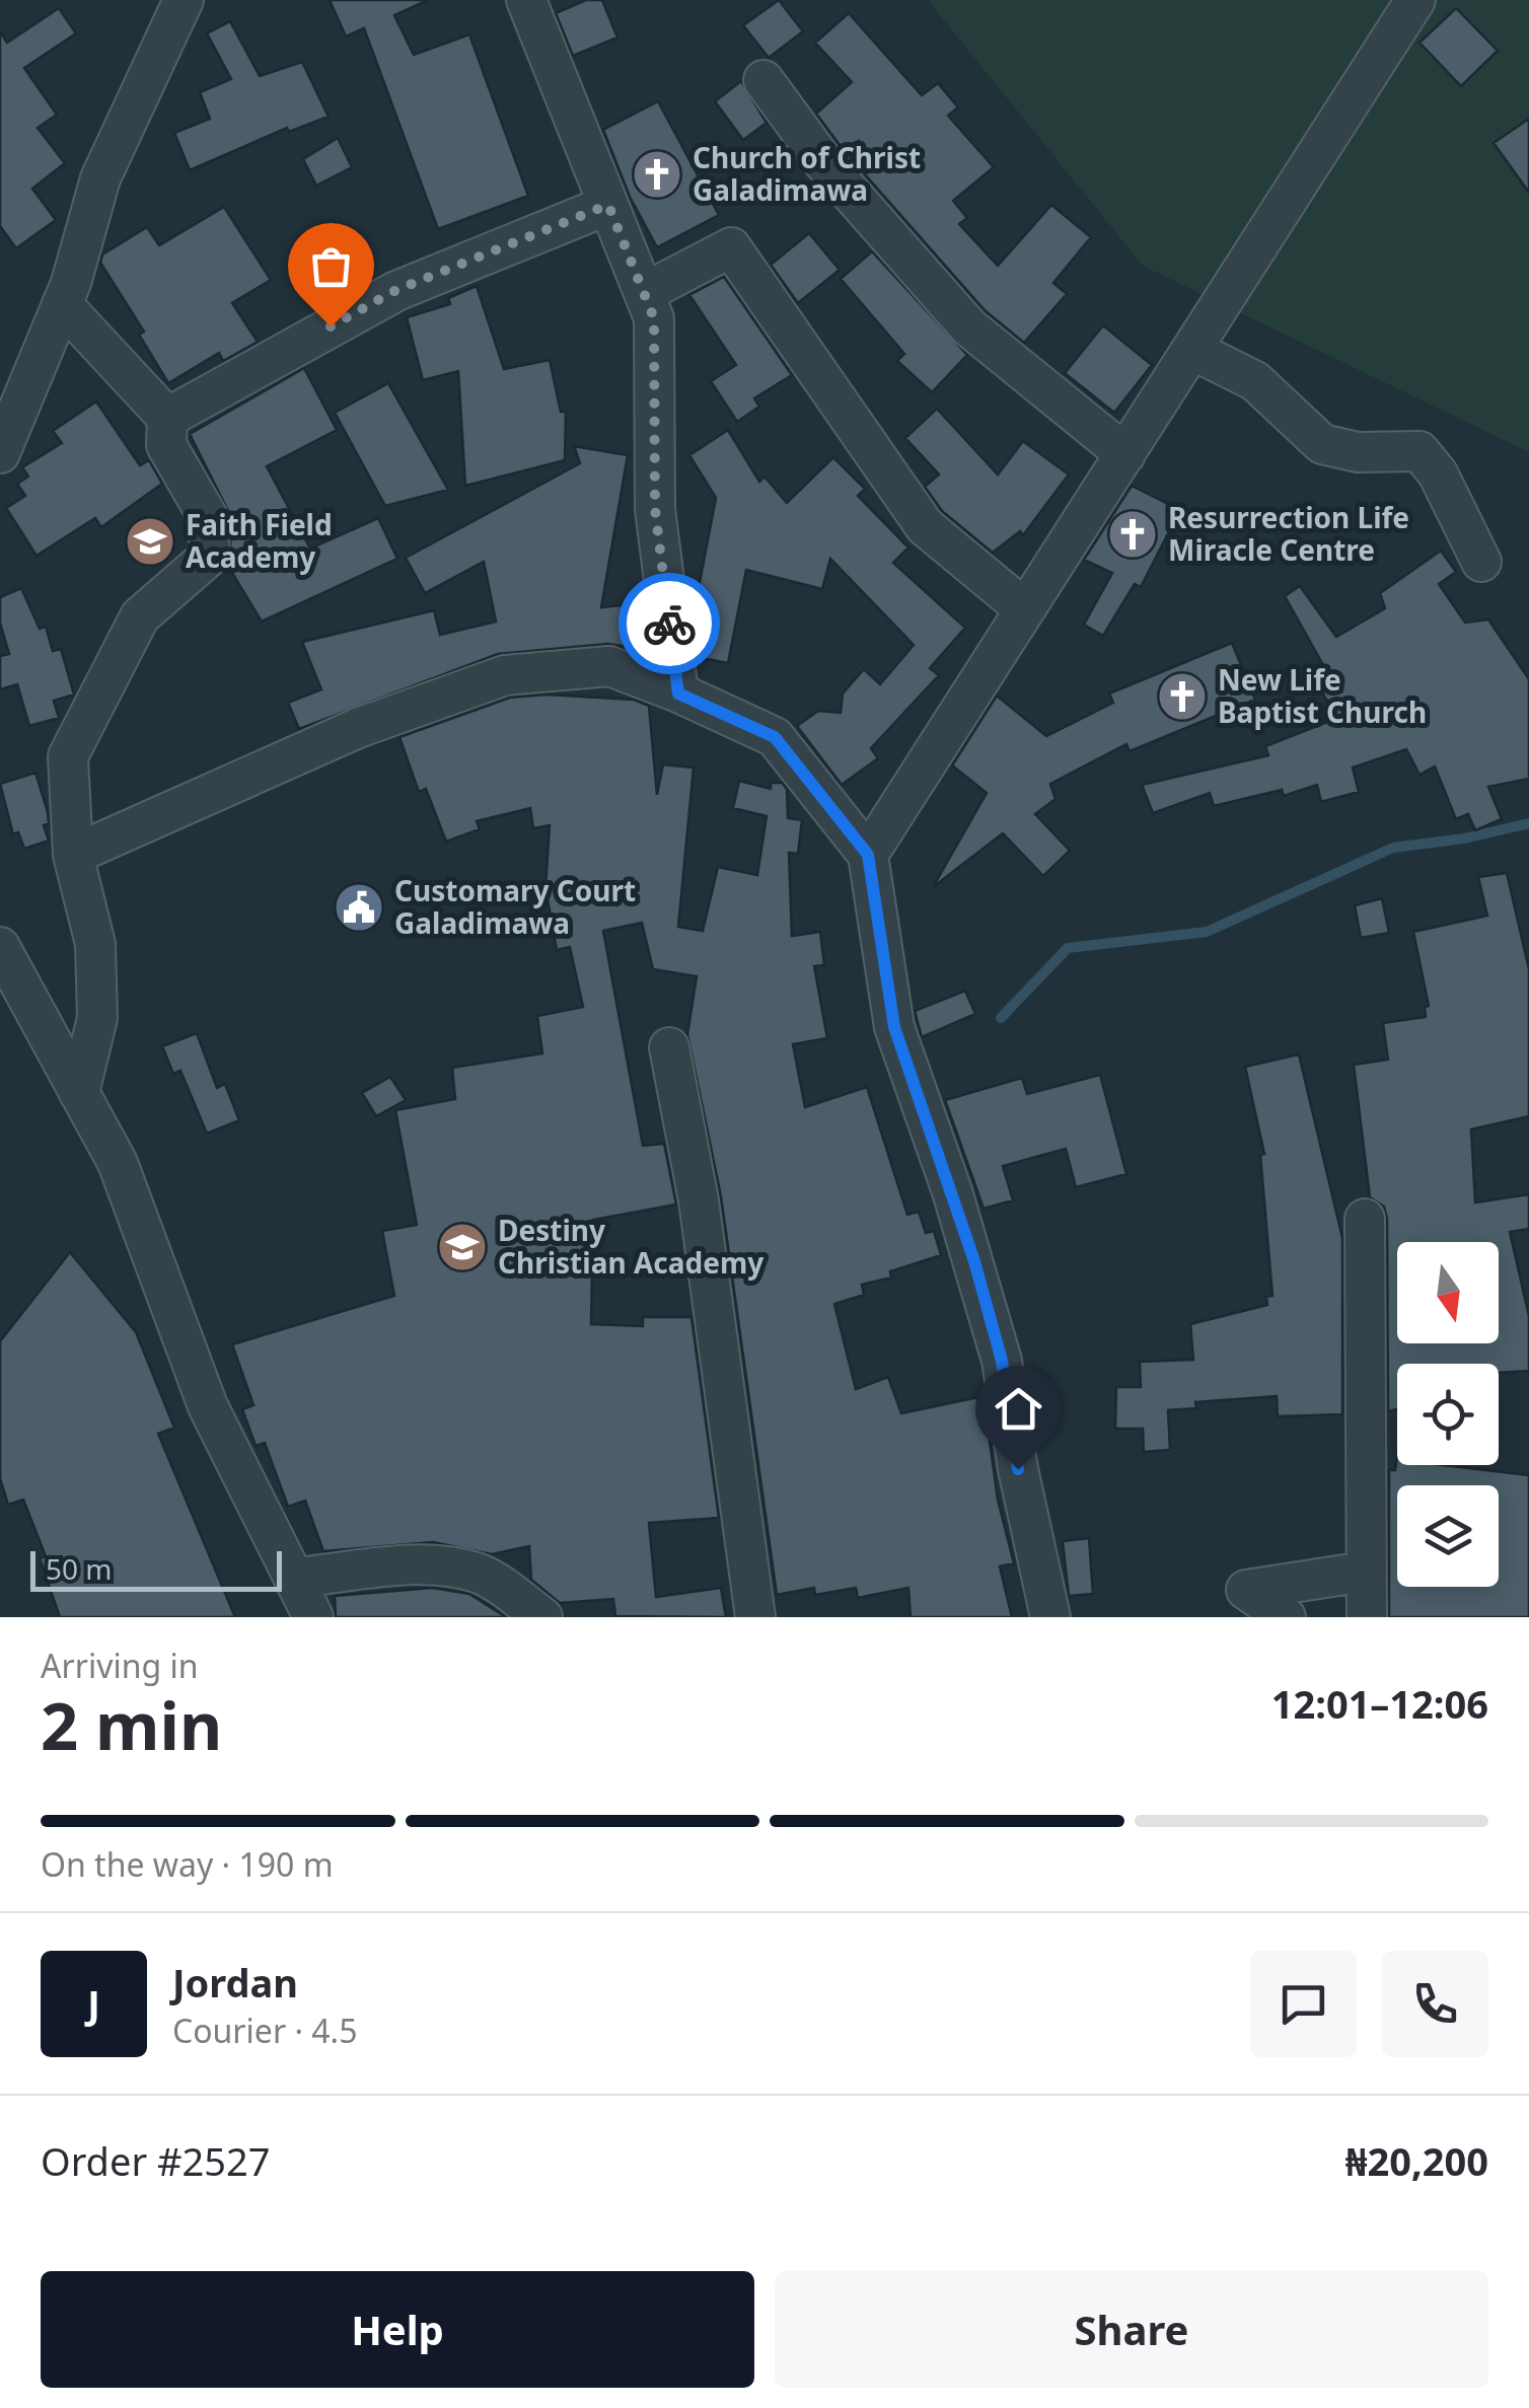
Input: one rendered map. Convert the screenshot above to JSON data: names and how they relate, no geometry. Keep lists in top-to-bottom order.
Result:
{
  "places": {
    "church": ["Church of Christ Galadimawa", "Resurrection Life Miracle Centre", "New Life Baptist Church"],
    "school or university": ["Faith Field Academy", "Destiny Christian Academy"],
    "public building": ["Customary Court Galadimawa"]
  },
  "scale_bar": "50 m",
  "north": "bottom",
  "page": {
    "scale": "50 m",
    "heading": ["2 min", "Arriving in", "12:01–12:06"],
    "panel": [
      "Jordan",
      "Courier · 4.5",
      "Order #2527",
      "₦20,200"
    ],
    "bar": "On the way · 190 m",
    "round": "J",
    "buttons": ["Help", "Share"]
  }
}
